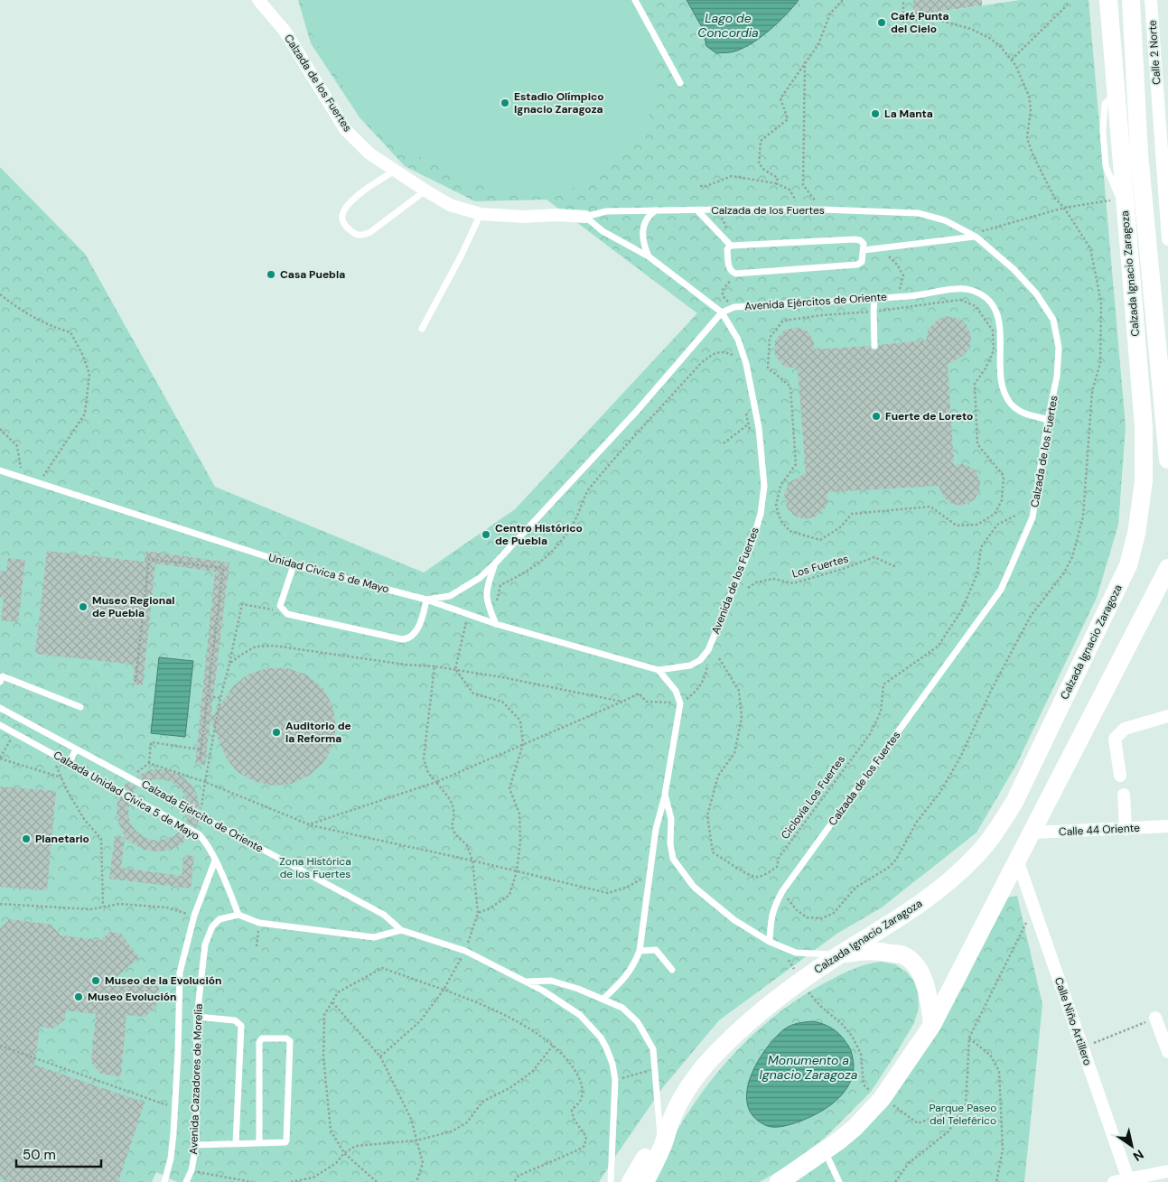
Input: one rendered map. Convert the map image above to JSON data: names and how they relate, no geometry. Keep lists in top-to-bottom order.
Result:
{
  "streets": {
    "main road": ["Calzada Ignacio Zaragoza"],
    "street": [
      "Calle 2 Norte",
      "Calzada de los Fuertes",
      "Calle 44 Oriente",
      "Calle Niño Artillero"
    ],
    "lane": [
      "Avenida Ejércitos de Oriente",
      "Unidad Civica 5 de Mayo",
      "Avenida de los Fuertes",
      "Calzada Unidad Cívica 5 de Mayo",
      "Calzada Ejército de Oriente",
      "Avenida Cazadores de Morelia"
    ],
    "path": ["Los Fuertes", "Ciclovía Los Fuertes"]
  },
  "crossings": [
    ["Calzada de los Fuertes", "Avenida Ejércitos de Oriente"],
    ["Avenida Ejércitos de Oriente", "Avenida de los Fuertes"],
    ["Unidad Civica 5 de Mayo", "Avenida de los Fuertes"],
    ["Calzada Unidad Cívica 5 de Mayo", "Avenida Cazadores de Morelia"]
  ],
  "water": ["Lago de Concordia", "Monumento a Ignacio Zaragoza"],
  "parks": ["Zona Histórica de los Fuertes", "Parque Paseo del Teleférico"],
  "places": [
    "Café Punta del Cielo",
    "Estadio Olímpico Ignacio Zaragoza",
    "La Manta",
    "Casa Puebla",
    "Fuerte de Loreto",
    "Centro Histórico de Puebla",
    "Museo Regional de Puebla",
    "Auditorio de la Reforma",
    "Planetario",
    "Museo de la Evolución",
    "Museo Evolución"
  ],
  "scale_bar": "50 m",
  "north": "bottom right"
}
